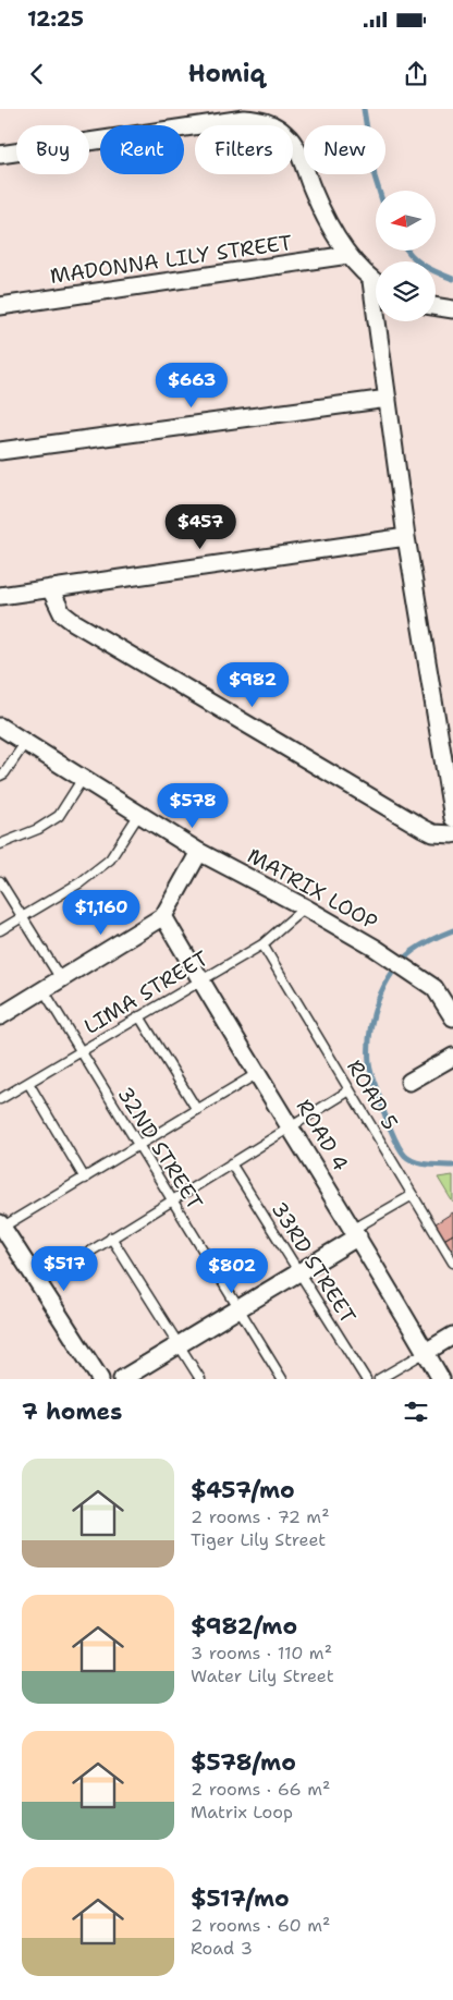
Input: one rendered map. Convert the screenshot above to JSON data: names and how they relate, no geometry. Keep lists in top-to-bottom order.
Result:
{
  "streets": {
    "street": ["MADONNA LILY STREET", "MATRIX LOOP", "ROAD 4"],
    "lane": [
      "LIMA STREET",
      "ROAD 5",
      "32ND STREET",
      "33RD STREET"
    ]
  },
  "crossings": [
    ["MATRIX LOOP", "LIMA STREET"],
    ["LIMA STREET", "ROAD 5"],
    ["LIMA STREET", "ROAD 4"],
    ["LIMA STREET", "32ND STREET"]
  ],
  "north": "left",
  "page": {
    "status": "12:25",
    "header": "Homiq",
    "chip": [
      "Buy",
      "Rent",
      "Filters",
      "New"
    ],
    "price": [
      "$663",
      "$457",
      "$982",
      "$578",
      "$1,160",
      "$517",
      "$802"
    ],
    "heading": "7 homes",
    "list": [
      {
        "name": "$457/mo",
        "note": "2 rooms · 72 m² · Tiger Lily Street"
      },
      {
        "name": "$982/mo",
        "note": "3 rooms · 110 m² · Water Lily Street"
      },
      {
        "name": "$578/mo",
        "note": "2 rooms · 66 m² · Matrix Loop"
      },
      {
        "name": "$517/mo",
        "note": "2 rooms · 60 m² · Road 3"
      }
    ]
  }
}
